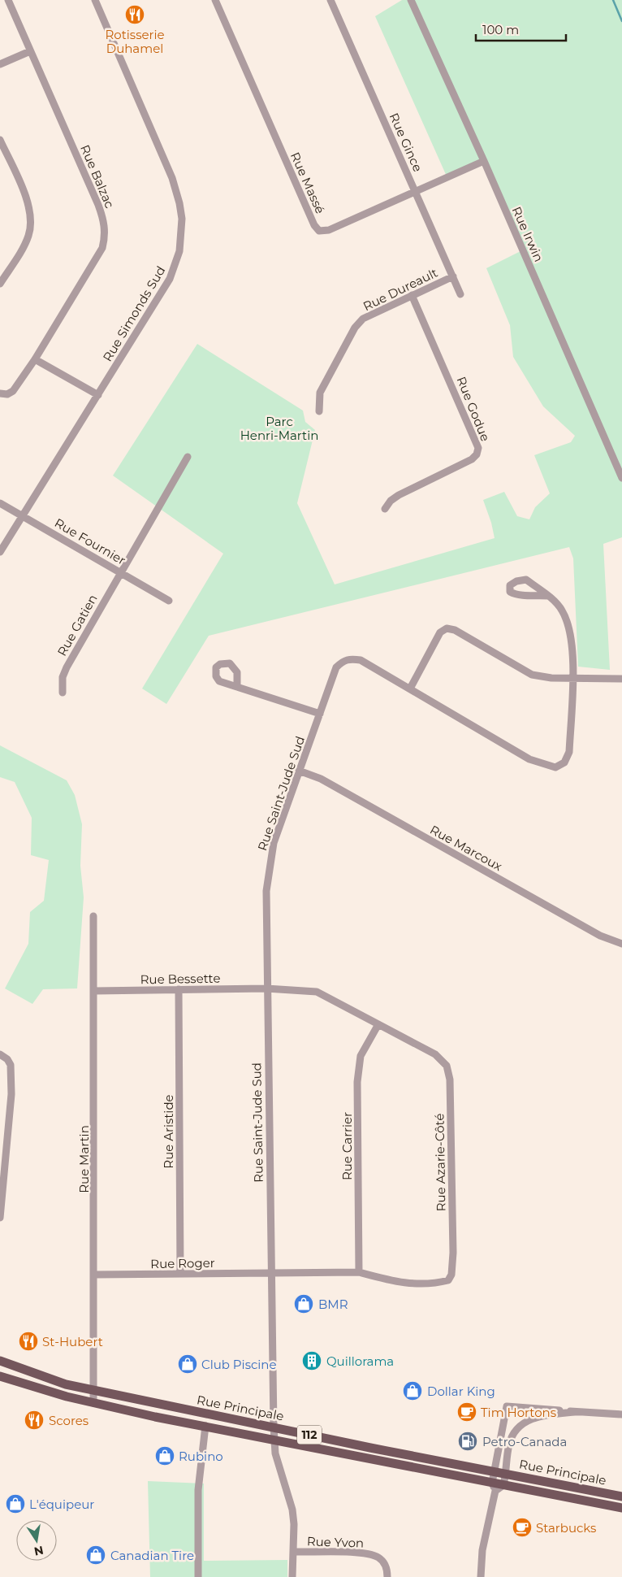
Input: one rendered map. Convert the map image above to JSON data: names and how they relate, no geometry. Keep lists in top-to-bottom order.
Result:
{
  "streets": {
    "main road": ["Rue Principale", "112"],
    "street": [
      "Rue Gince",
      "Rue Balzac",
      "Rue Massé",
      "Rue Irwin",
      "Rue Dureault",
      "Rue Simonds Sud",
      "Rue Godue",
      "Rue Fournier",
      "Rue Gatien",
      "Rue Saint-Jude Sud",
      "Rue Marcoux",
      "Rue Bessette",
      "Rue Aristide",
      "Rue Carrier",
      "Rue Martin",
      "Rue Azarie-Côté",
      "Rue Roger",
      "Rue Yvon"
    ]
  },
  "crossings": [
    ["Rue Gince", "Rue Massé"],
    ["Rue Gince", "Rue Dureault"],
    ["Rue Massé", "Rue Irwin"],
    ["Rue Dureault", "Rue Godue"],
    ["Rue Simonds Sud", "Rue Fournier"],
    ["Rue Fournier", "Rue Gatien"],
    ["Rue Saint-Jude Sud", "Rue Marcoux"],
    ["Rue Saint-Jude Sud", "Rue Bessette"],
    ["Rue Saint-Jude Sud", "Rue Azarie-Côté"],
    ["Rue Saint-Jude Sud", "Rue Roger"],
    ["Rue Saint-Jude Sud", "Rue Principale"],
    ["Rue Saint-Jude Sud", "Rue Yvon"],
    ["Rue Bessette", "Rue Aristide"],
    ["Rue Bessette", "Rue Martin"],
    ["Rue Bessette", "Rue Azarie-Côté"],
    ["Rue Aristide", "Rue Roger"],
    ["Rue Carrier", "Rue Azarie-Côté"],
    ["Rue Martin", "Rue Roger"],
    ["Rue Martin", "Rue Principale"],
    ["Rue Azarie-Côté", "Rue Roger"]
  ],
  "parks": ["Parc Henri-Martin"],
  "places": {
    "restaurant": ["Rotisserie Duhamel", "St-Hubert", "Scores"],
    "shop": [
      "BMR",
      "Club Piscine",
      "Dollar King",
      "Rubino",
      "L'équipeur",
      "Canadian Tire"
    ],
    "building": ["Quillorama"],
    "cafe": ["Tim Hortons", "Starbucks"],
    "fuel station": ["Petro-Canada"]
  },
  "scale_bar": "100 m",
  "north": "bottom"
}
